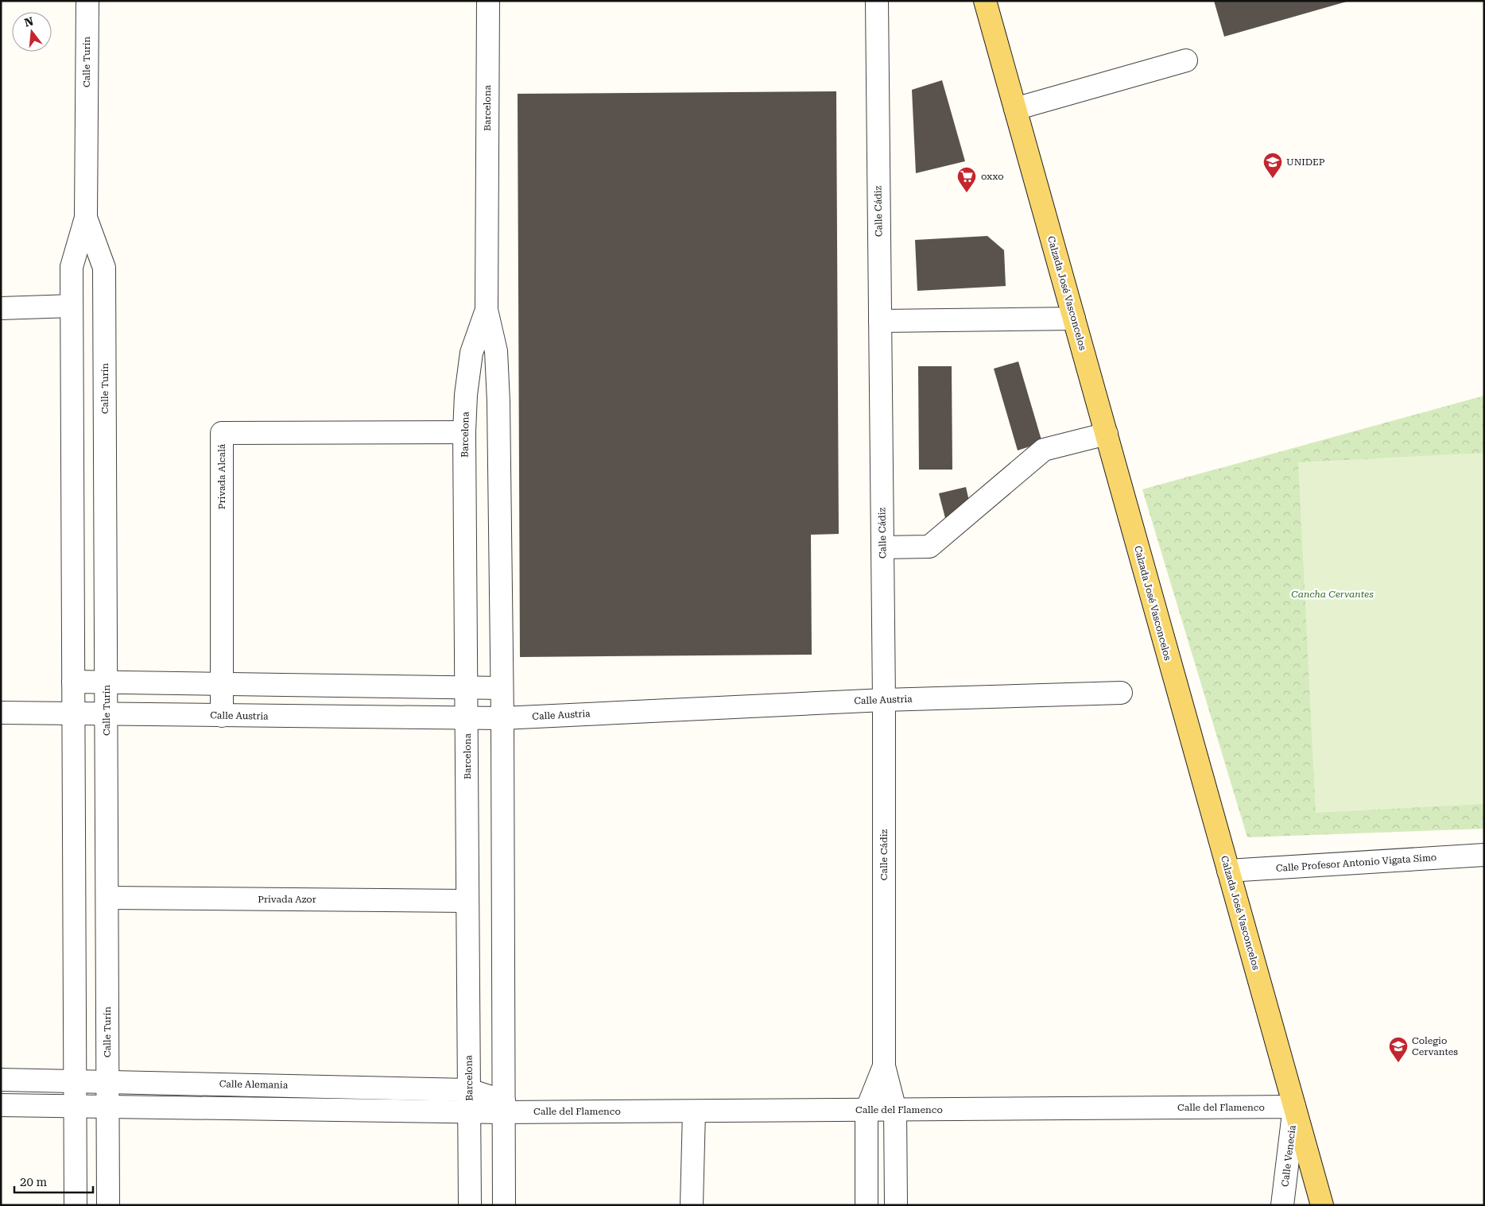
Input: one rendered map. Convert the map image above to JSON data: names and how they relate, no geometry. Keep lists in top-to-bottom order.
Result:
{
  "streets": {
    "main road": ["Calzada José Vasconcelos"],
    "street": [
      "Calle Turín",
      "Barcelona",
      "Calle Cádiz",
      "Privada Alcalá",
      "Calle Austria",
      "Calle Profesor Antonio Vigata Simo",
      "Privada Azor",
      "Calle Alemania",
      "Calle del Flamenco",
      "Calle Venecia"
    ]
  },
  "crossings": [
    ["Calle Turín", "Calle Austria"],
    ["Calle Turín", "Privada Azor"],
    ["Calle Turín", "Calle Alemania"],
    ["Barcelona", "Privada Alcalá"],
    ["Barcelona", "Calle Austria"],
    ["Barcelona", "Privada Azor"],
    ["Barcelona", "Calle Alemania"],
    ["Barcelona", "Calle del Flamenco"],
    ["Calle Cádiz", "Calle Austria"],
    ["Calle Cádiz", "Calle del Flamenco"],
    ["Calzada José Vasconcelos", "Calle Profesor Antonio Vigata Simo"],
    ["Calzada José Vasconcelos", "Calle del Flamenco"],
    ["Calzada José Vasconcelos", "Calle Venecia"],
    ["Privada Alcalá", "Calle Austria"],
    ["Calle Alemania", "Calle del Flamenco"],
    ["Calle del Flamenco", "Calle Venecia"]
  ],
  "parks": ["Cancha Cervantes"],
  "places": {
    "school or university": ["UNIDEP", "Colegio Cervantes"],
    "supermarket": ["oxxo"]
  },
  "scale_bar": "20 m",
  "north": "top"
}
